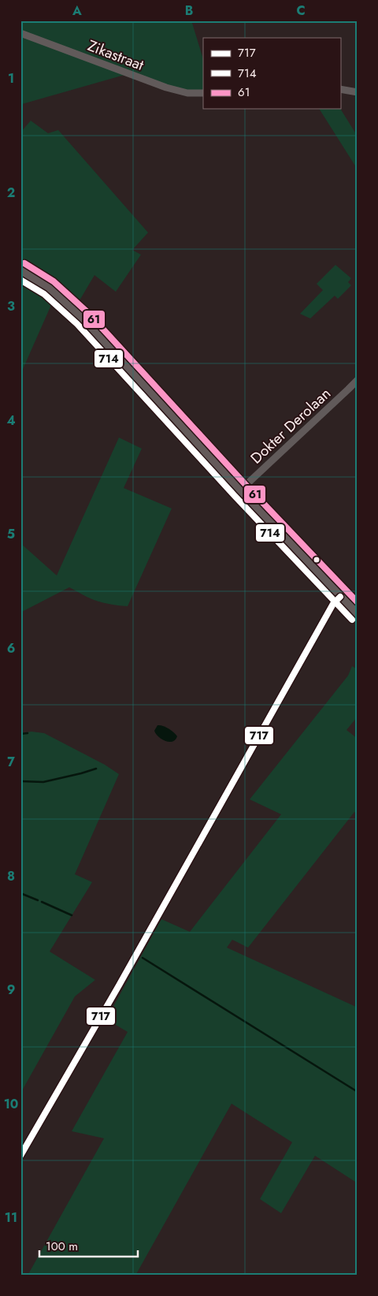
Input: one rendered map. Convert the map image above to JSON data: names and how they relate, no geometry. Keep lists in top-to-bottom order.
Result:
{
  "streets": {
    "street": ["Zikastraat", "Dokter Derolaan"]
  },
  "lines": ["transit line 61", "transit line 714", "transit line 717"],
  "legend": ["717", "714", "61"],
  "scale_bar": "100 m",
  "grid": {
    "columns": ["A", "B", "C"],
    "rows": [
      "1",
      "2",
      "3",
      "4",
      "5",
      "6",
      "7",
      "8",
      "9",
      "10",
      "11"
    ]
  }
}
